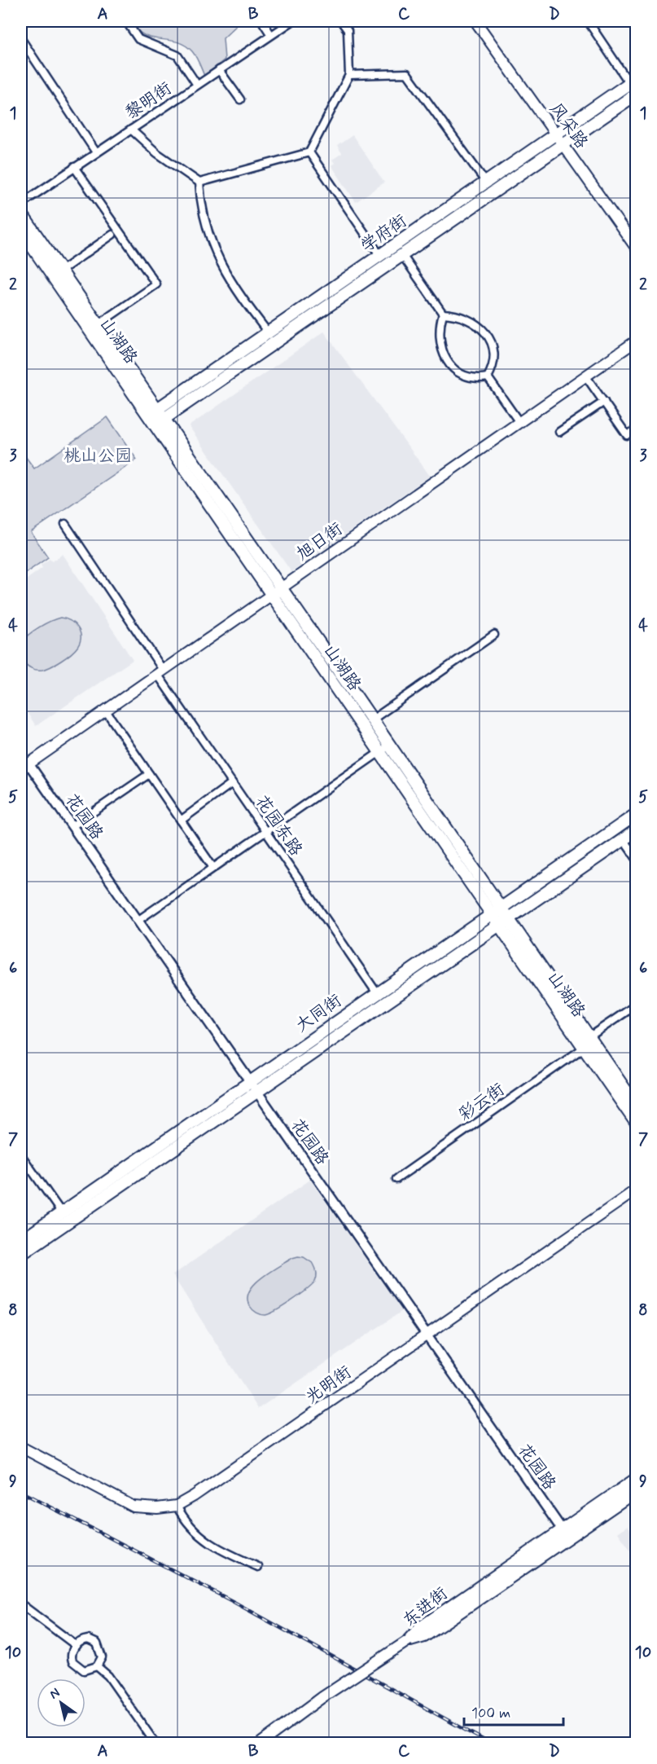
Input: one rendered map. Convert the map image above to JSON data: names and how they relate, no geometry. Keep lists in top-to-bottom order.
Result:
{
  "streets": {
    "main road": [
      "风采路",
      "学府街",
      "山湖路",
      "旭日街",
      "大同街",
      "光明街",
      "东进街"
    ],
    "street": [
      "黎明街",
      "花园路",
      "花园东路",
      "彩云街"
    ]
  },
  "crossings": [
    ["风采路", "学府街"],
    ["学府街", "山湖路"],
    ["山湖路", "旭日街"],
    ["山湖路", "大同街"],
    ["山湖路", "彩云街"],
    ["旭日街", "花园路"],
    ["旭日街", "花园东路"],
    ["花园路", "大同街"],
    ["花园路", "光明街"],
    ["花园路", "东进街"],
    ["花园东路", "大同街"]
  ],
  "parks": ["桃山公园"],
  "scale_bar": "100 m",
  "north": "top left",
  "grid": {
    "columns": [
      "A",
      "B",
      "C",
      "D"
    ],
    "rows": [
      "1",
      "2",
      "3",
      "4",
      "5",
      "6",
      "7",
      "8",
      "9",
      "10"
    ]
  }
}
